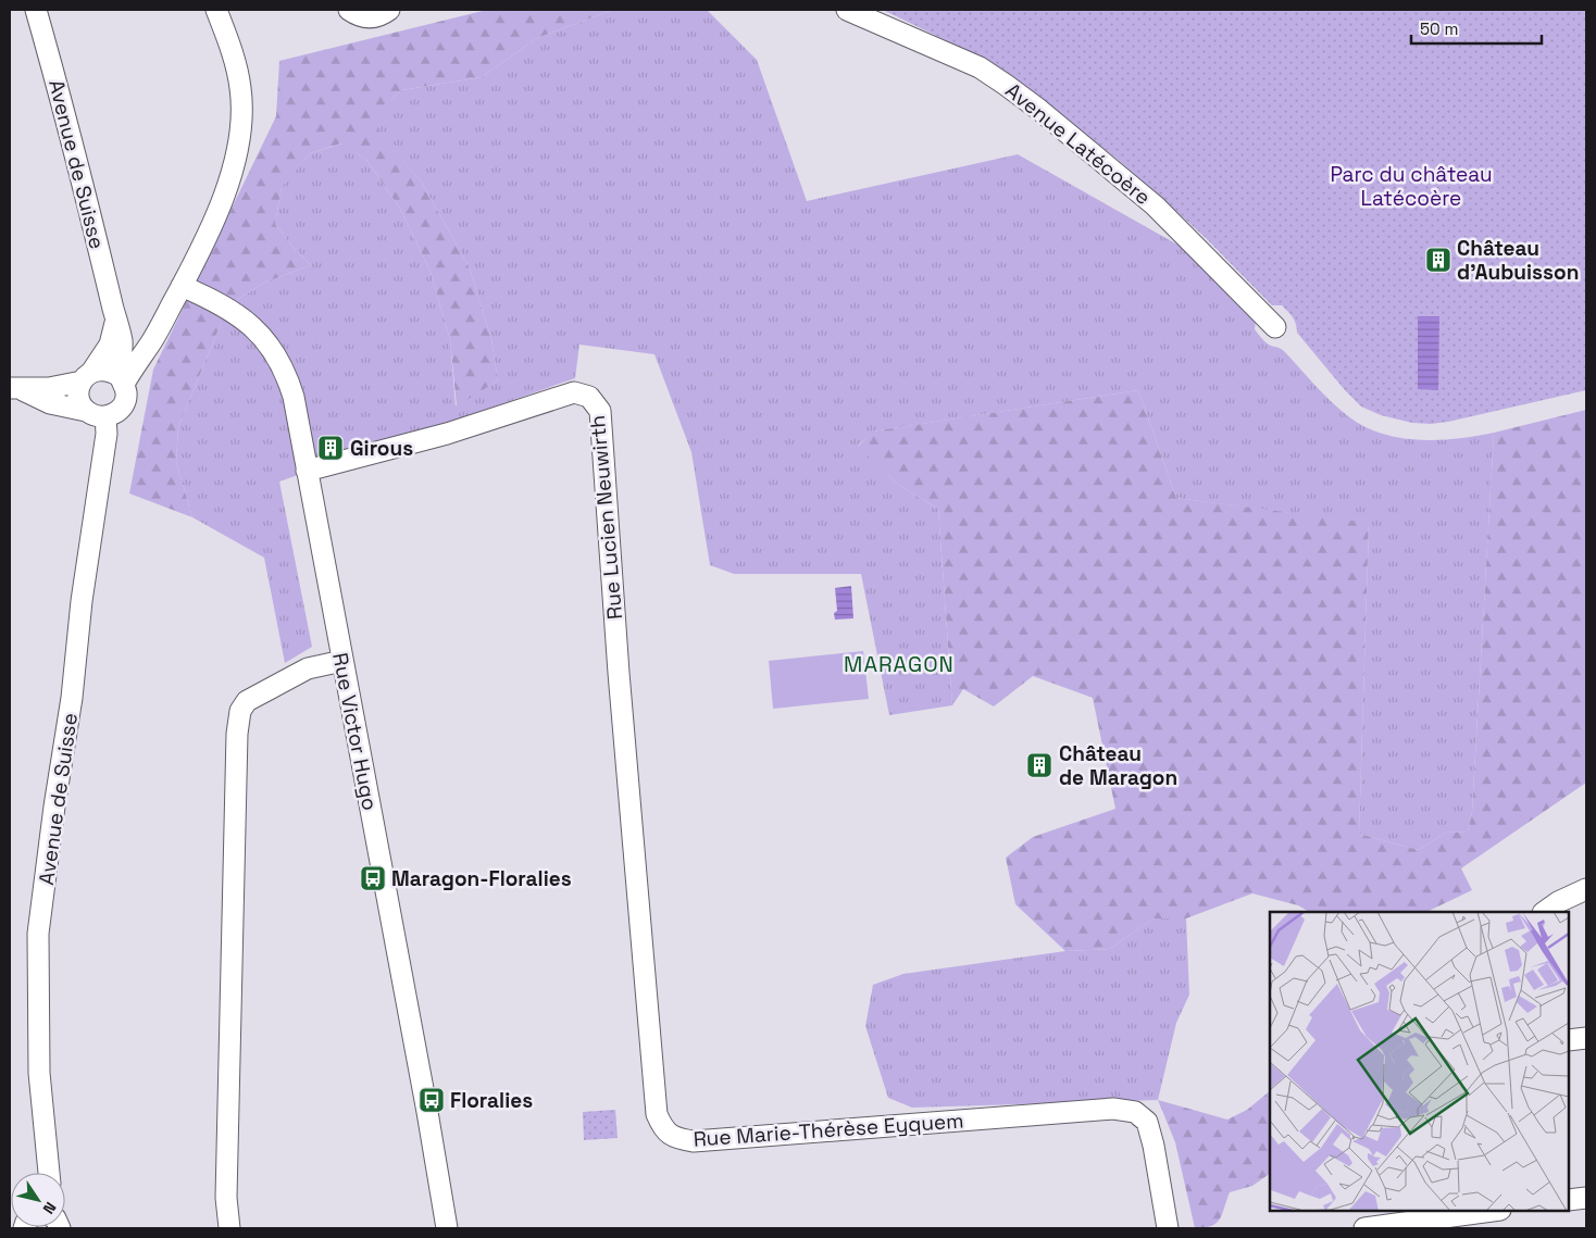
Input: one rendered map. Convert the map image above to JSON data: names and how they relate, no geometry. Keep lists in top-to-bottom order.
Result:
{
  "streets": {
    "street": [
      "Avenue Latécoère",
      "Avenue de Suisse",
      "Rue Lucien Neuwirth",
      "Rue Victor Hugo",
      "Rue Marie-Thérèse Eyquem"
    ]
  },
  "crossings": [
    ["Rue Lucien Neuwirth", "Rue Victor Hugo"],
    ["Rue Lucien Neuwirth", "Rue Marie-Thérèse Eyquem"]
  ],
  "districts": ["MARAGON"],
  "parks": ["Parc du château Latécoère"],
  "places": {
    "building": ["Château d'Aubuisson", "Girous", "Château de Maragon"],
    "bus stop": ["Maragon-Floralies", "Floralies"]
  },
  "scale_bar": "50 m",
  "north": "bottom right"
}
